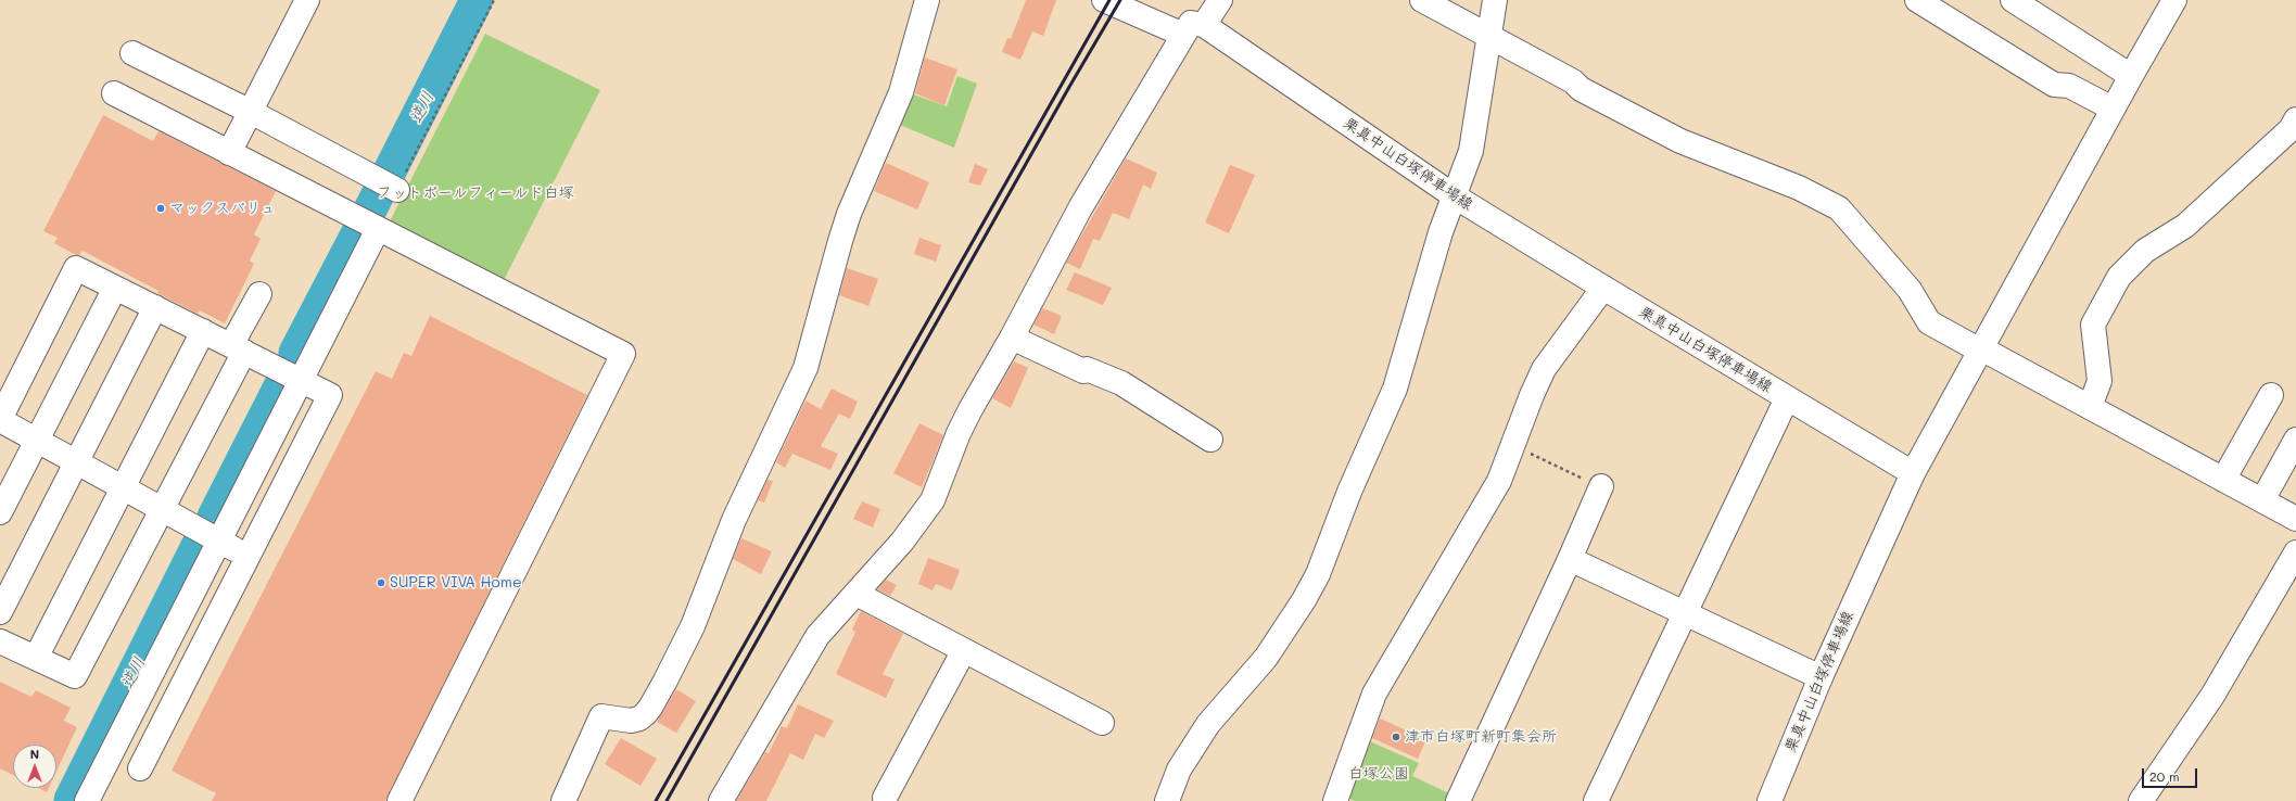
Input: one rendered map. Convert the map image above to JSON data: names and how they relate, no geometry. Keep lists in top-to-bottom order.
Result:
{
  "streets": {
    "street": ["栗真中山白塚停車場線"]
  },
  "water": ["逆川"],
  "parks": ["フットボールフィールド白塚", "白塚公園"],
  "places": ["マックスバリュ", "SUPER VIVA Home", "津市白塚町新町集会所"],
  "scale_bar": "20 m",
  "north": "top"
}
